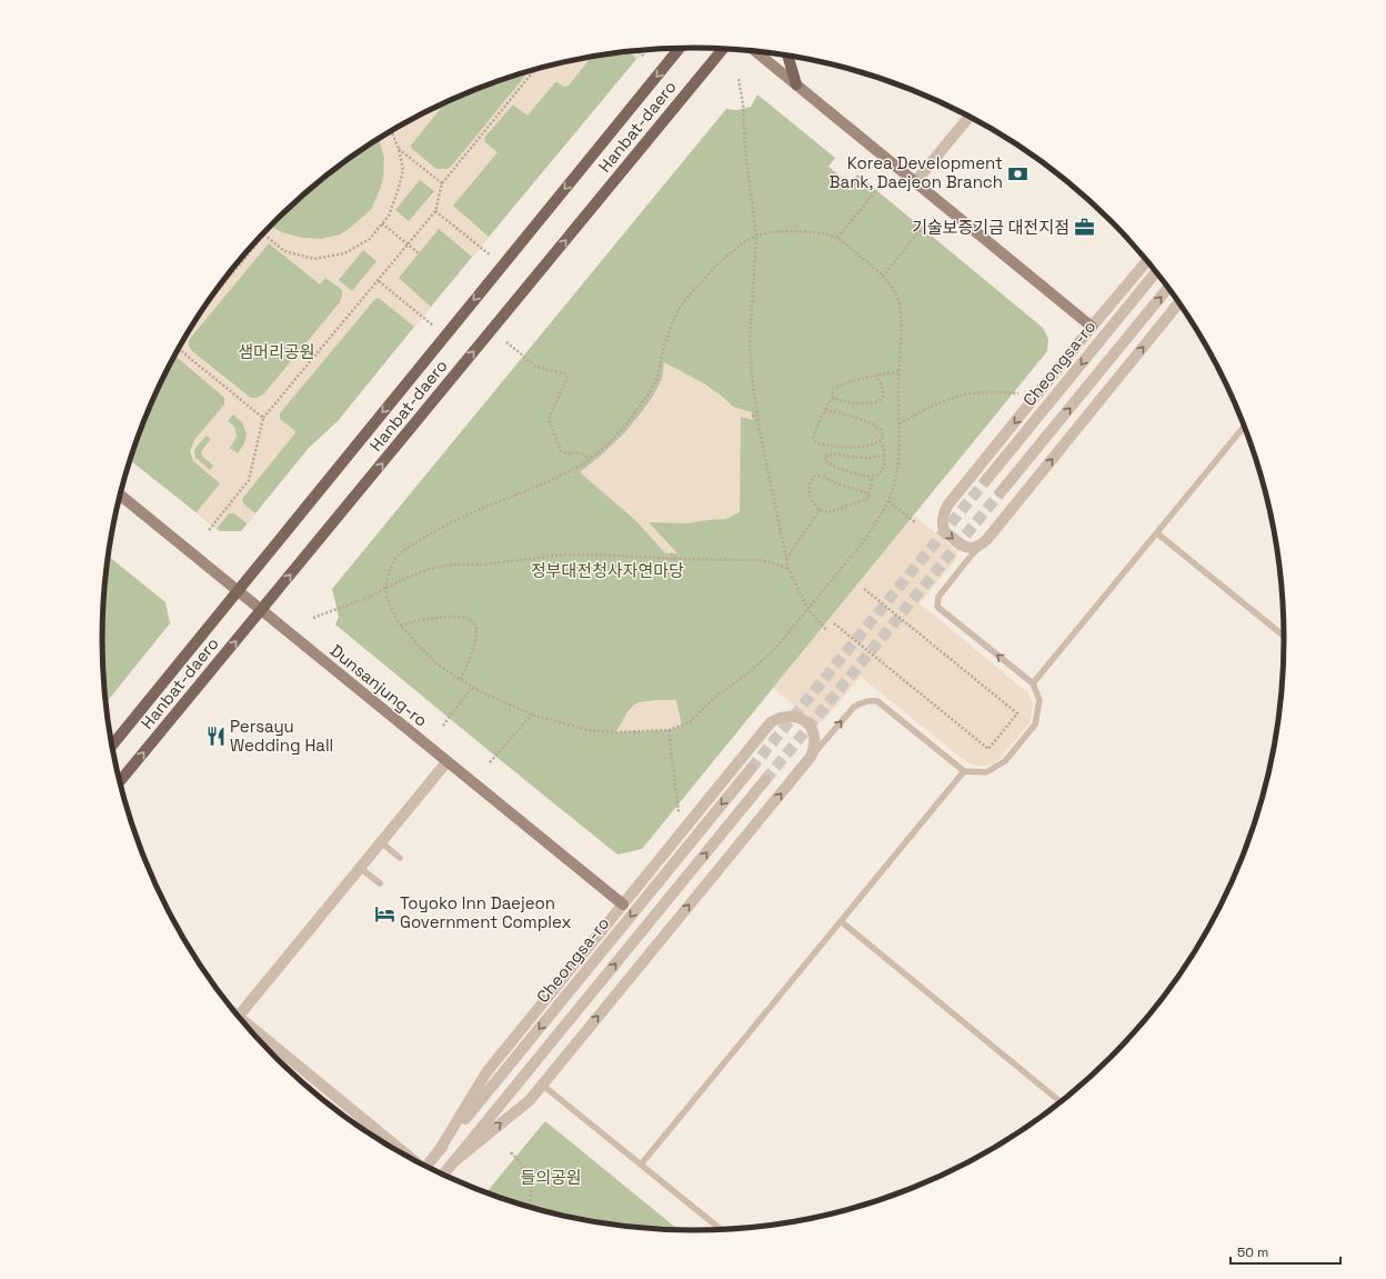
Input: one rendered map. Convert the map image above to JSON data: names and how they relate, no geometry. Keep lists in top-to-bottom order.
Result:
{
  "streets": {
    "main road": ["Hanbat-daero", "Dunsanjung-ro"],
    "street": ["Cheongsa-ro"]
  },
  "crossings": [
    ["Hanbat-daero", "Dunsanjung-ro"]
  ],
  "parks": ["샘머리공원", "정부대전청사자연마당", "들의공원"],
  "places": {
    "bank": ["Korea Development Bank, Daejeon Branch"],
    "office": ["기술보증기금 대전지점"],
    "restaurant": ["Persayu Wedding Hall"],
    "hotel": ["Toyoko Inn Daejeon Government Complex"]
  },
  "scale_bar": "50 m"
}
